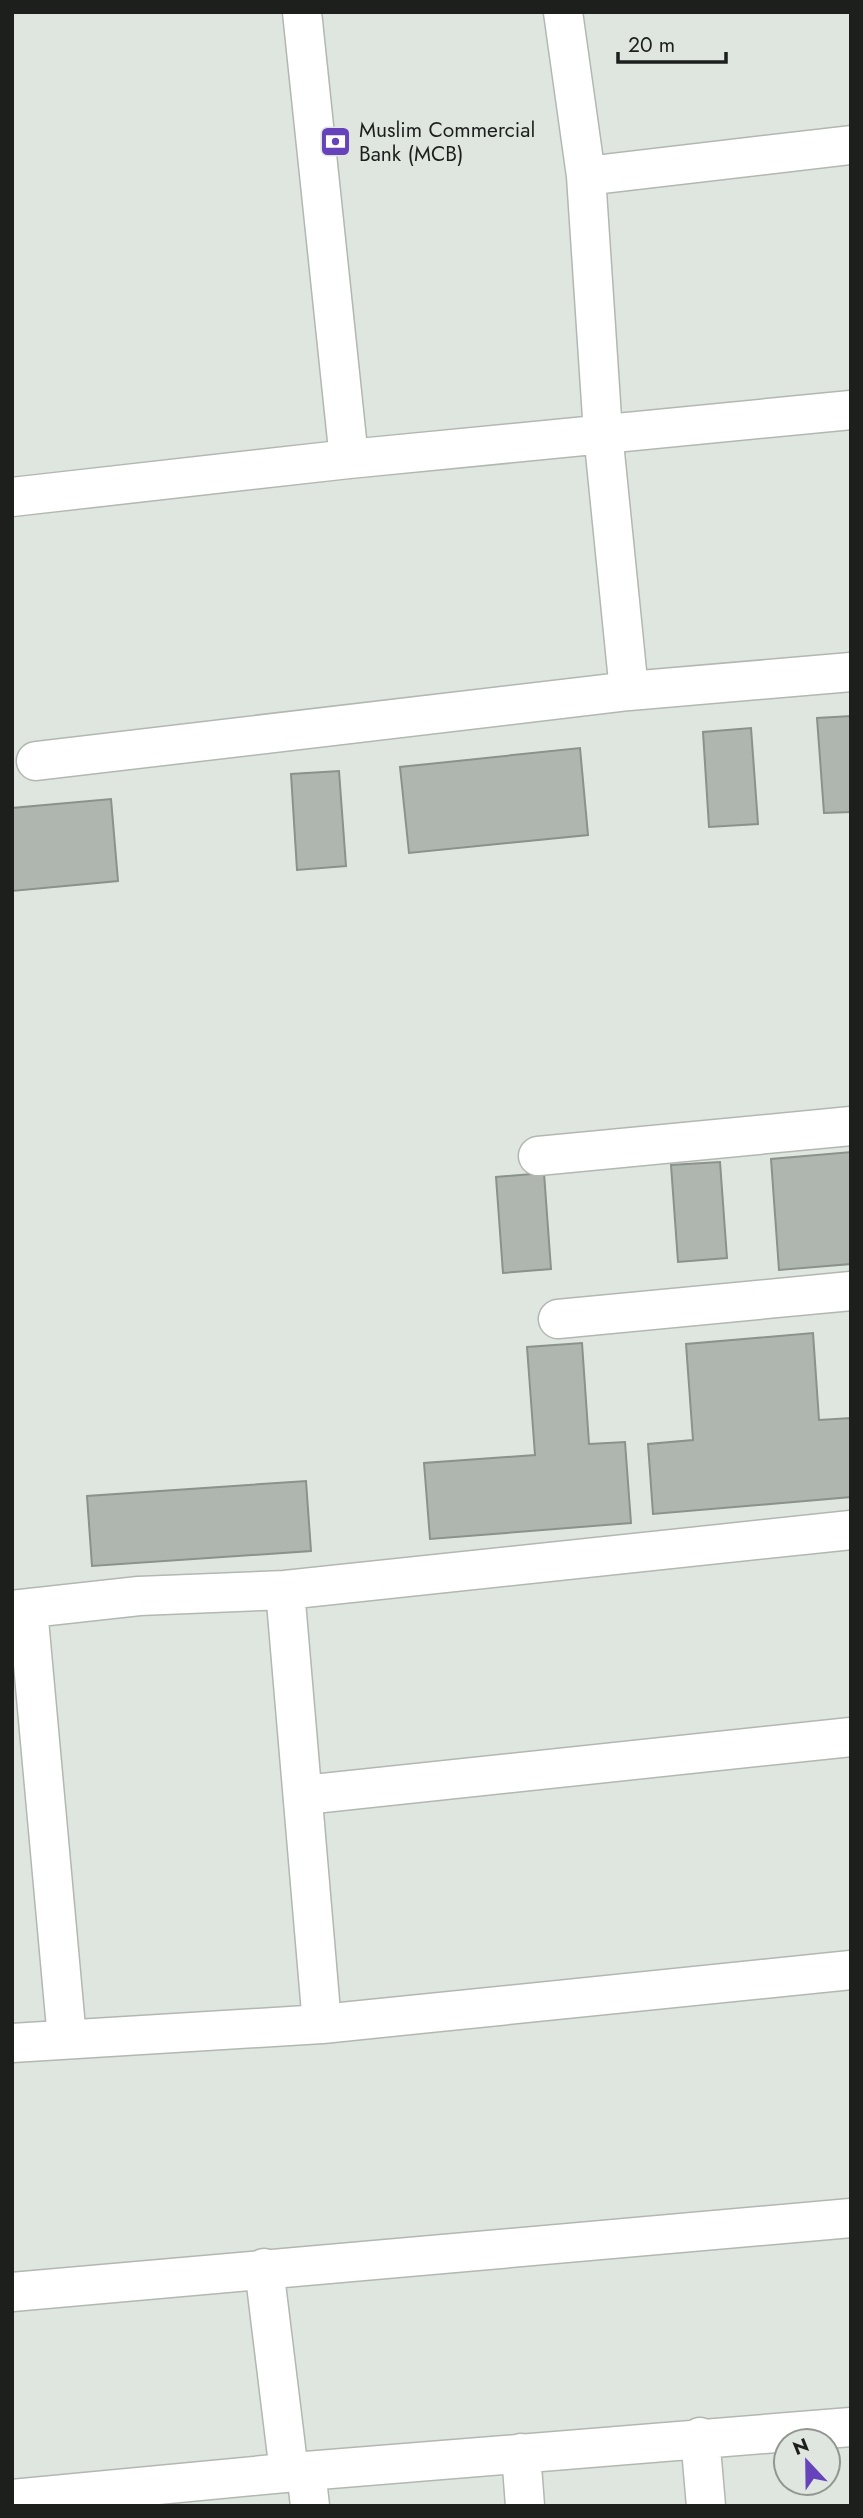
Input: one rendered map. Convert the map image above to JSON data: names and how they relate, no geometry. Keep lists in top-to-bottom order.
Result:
{
  "places": {
    "bank": ["Muslim Commercial Bank (MCB)"]
  },
  "scale_bar": "20 m",
  "north": "top"
}
